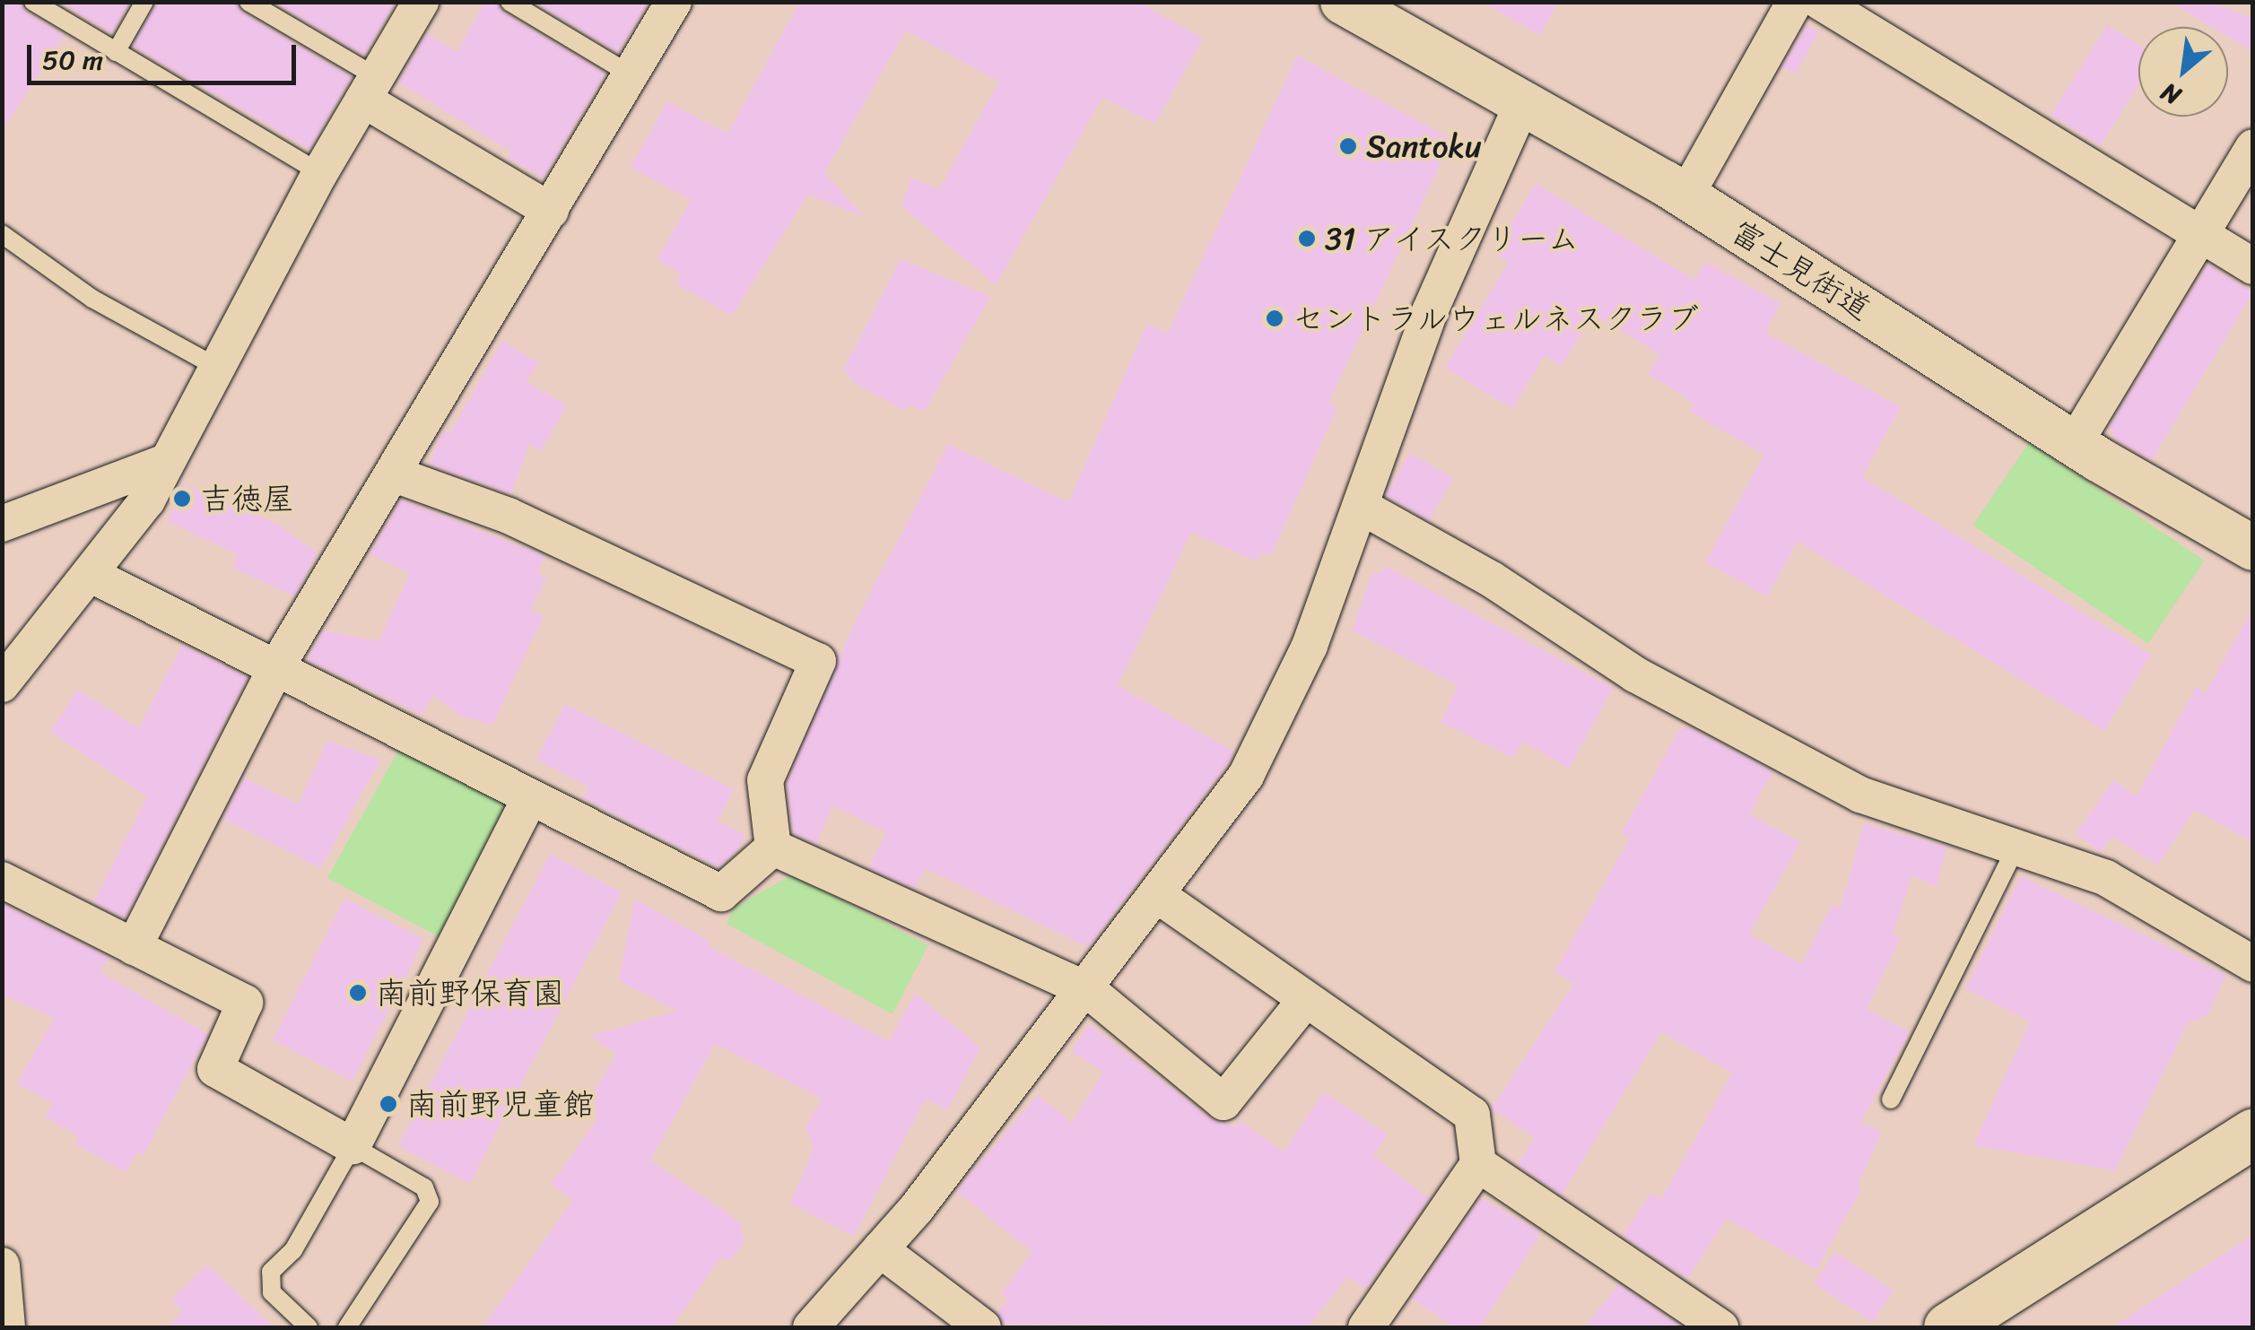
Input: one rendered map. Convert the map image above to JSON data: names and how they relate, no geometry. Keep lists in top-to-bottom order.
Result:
{
  "streets": {
    "street": ["富士見街道"]
  },
  "places": [
    "Santoku",
    "31 アイスクリーム",
    "セントラルウェルネスクラブ",
    "吉徳屋",
    "南前野保育園",
    "南前野児童館"
  ],
  "scale_bar": "50 m",
  "north": "bottom left"
}
